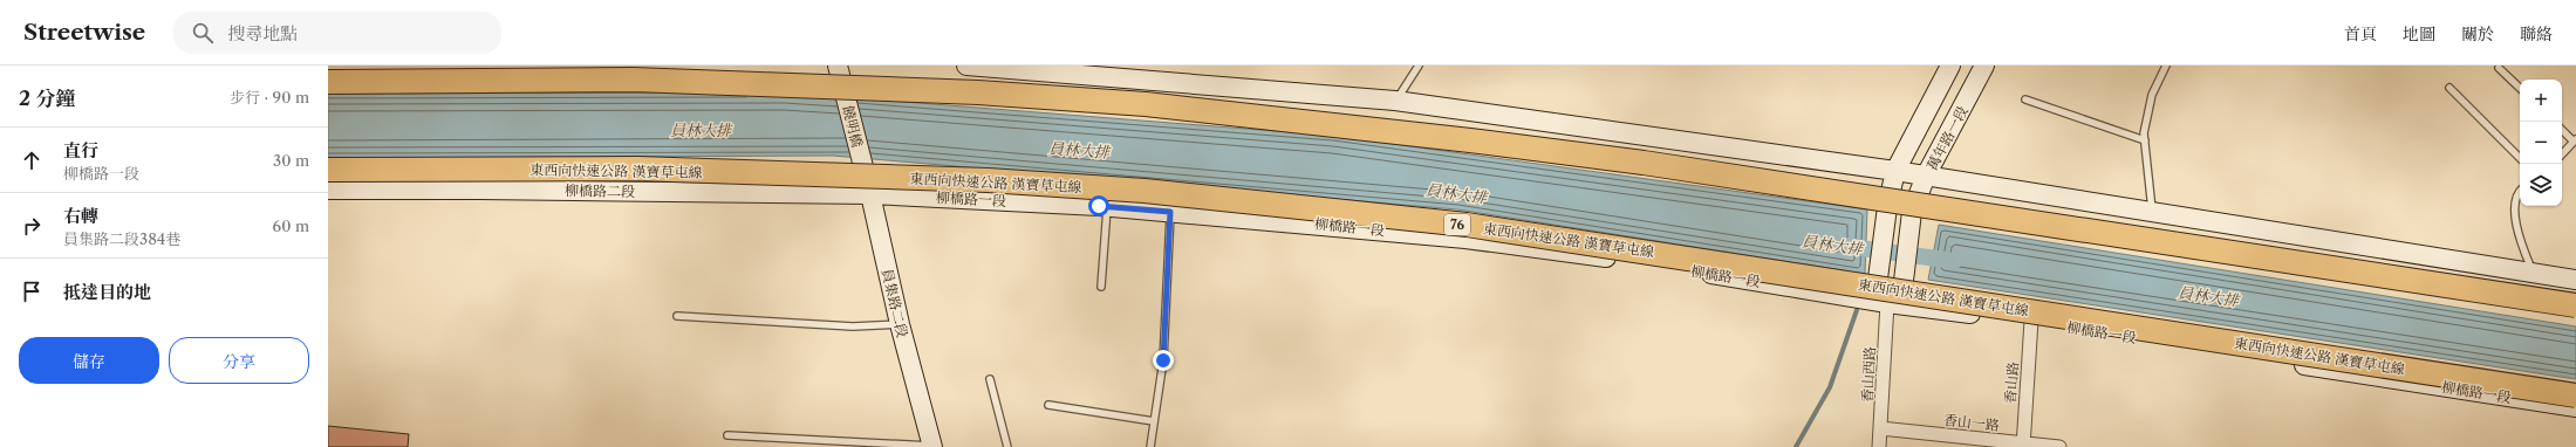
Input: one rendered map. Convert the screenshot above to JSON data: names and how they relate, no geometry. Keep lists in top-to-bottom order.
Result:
{
  "streets": {
    "highway": ["東西向快速公路 漢寶草屯線", "76"],
    "main road": [
      "饒明橋",
      "萬年路一段",
      "柳橋路二段",
      "柳橋路一段",
      "員集路二段"
    ],
    "street": ["香山西路", "香山路", "香山一路"]
  },
  "crossings": [
    ["饒明橋", "員集路二段"],
    ["萬年路一段", "柳橋路一段"],
    ["萬年路一段", "香山西路"],
    ["柳橋路二段", "柳橋路一段"],
    ["柳橋路二段", "員集路二段"],
    ["柳橋路一段", "員集路二段"],
    ["柳橋路一段", "香山西路"],
    ["柳橋路一段", "香山路"],
    ["香山西路", "香山一路"],
    ["香山路", "香山一路"]
  ],
  "water": ["員林大排"],
  "page": {
    "header": "Streetwise",
    "search": "搜尋地點",
    "nav": [
      "首頁",
      "地圖",
      "關於",
      "聯絡"
    ],
    "heading": ["2 分鐘", "步行 · 90 m"],
    "map_buttons": ["+", "−"],
    "list": [
      ["直行", "柳橋路一段", "30 m"],
      ["右轉", "員集路二段384巷", "60 m"],
      "抵達目的地"
    ],
    "buttons": ["儲存", "分享"]
  }
}
